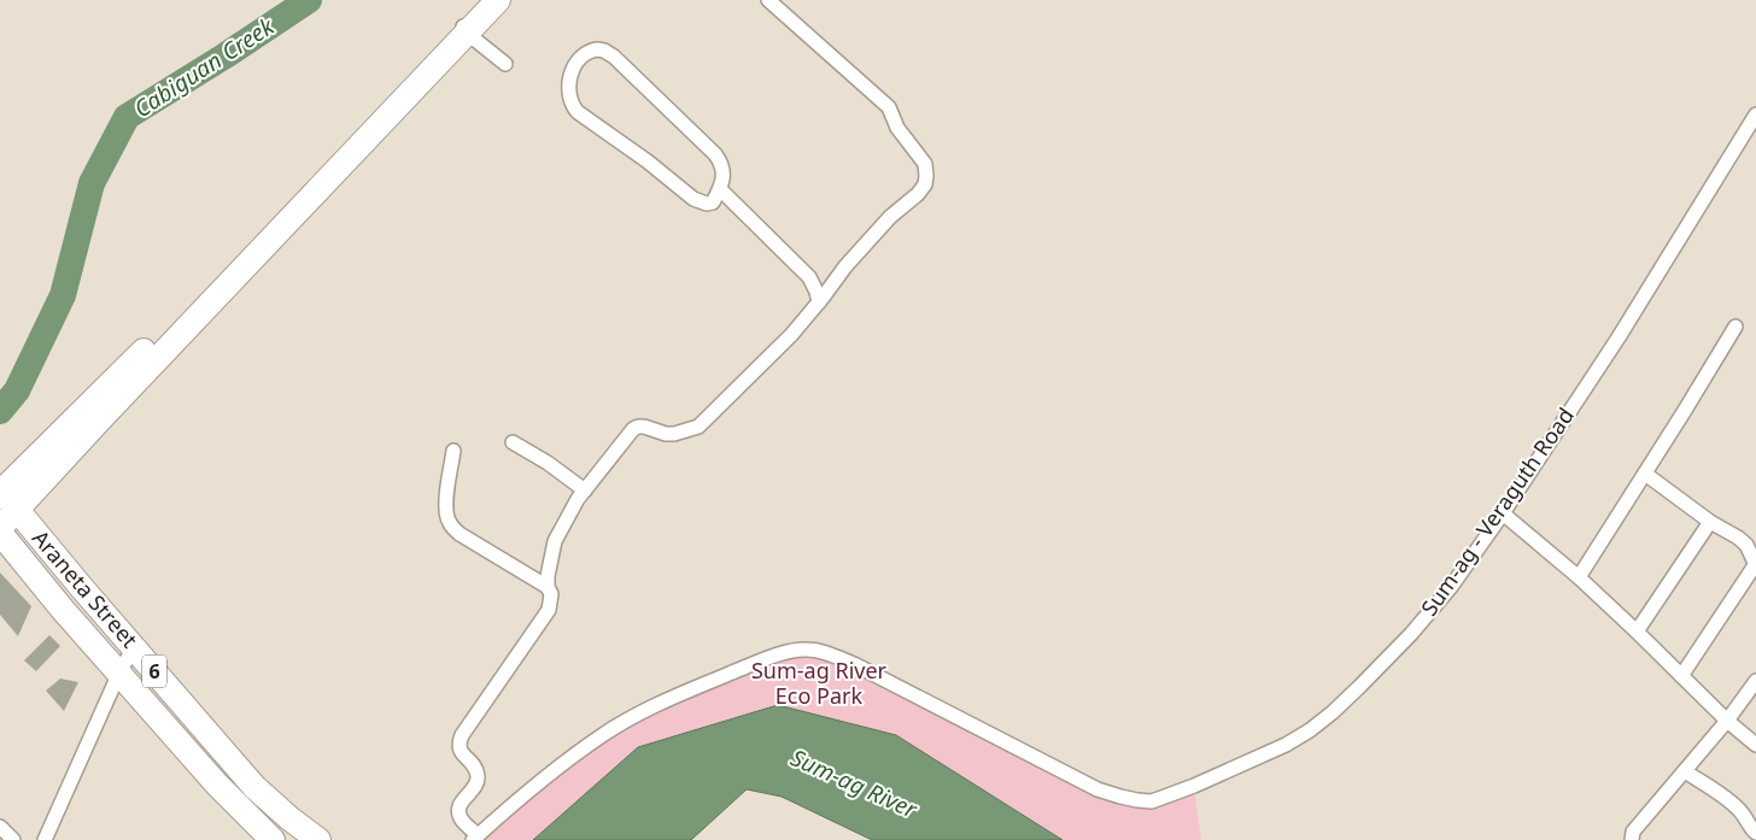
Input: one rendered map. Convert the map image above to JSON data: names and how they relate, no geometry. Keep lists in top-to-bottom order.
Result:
{
  "streets": {
    "highway": ["Araneta Street", "6"],
    "street": ["Sum-ag - Veraguth Road"]
  },
  "water": ["Cabiguan Creek", "Sum-ag River"],
  "parks": ["Sum-ag River Eco Park"]
}
